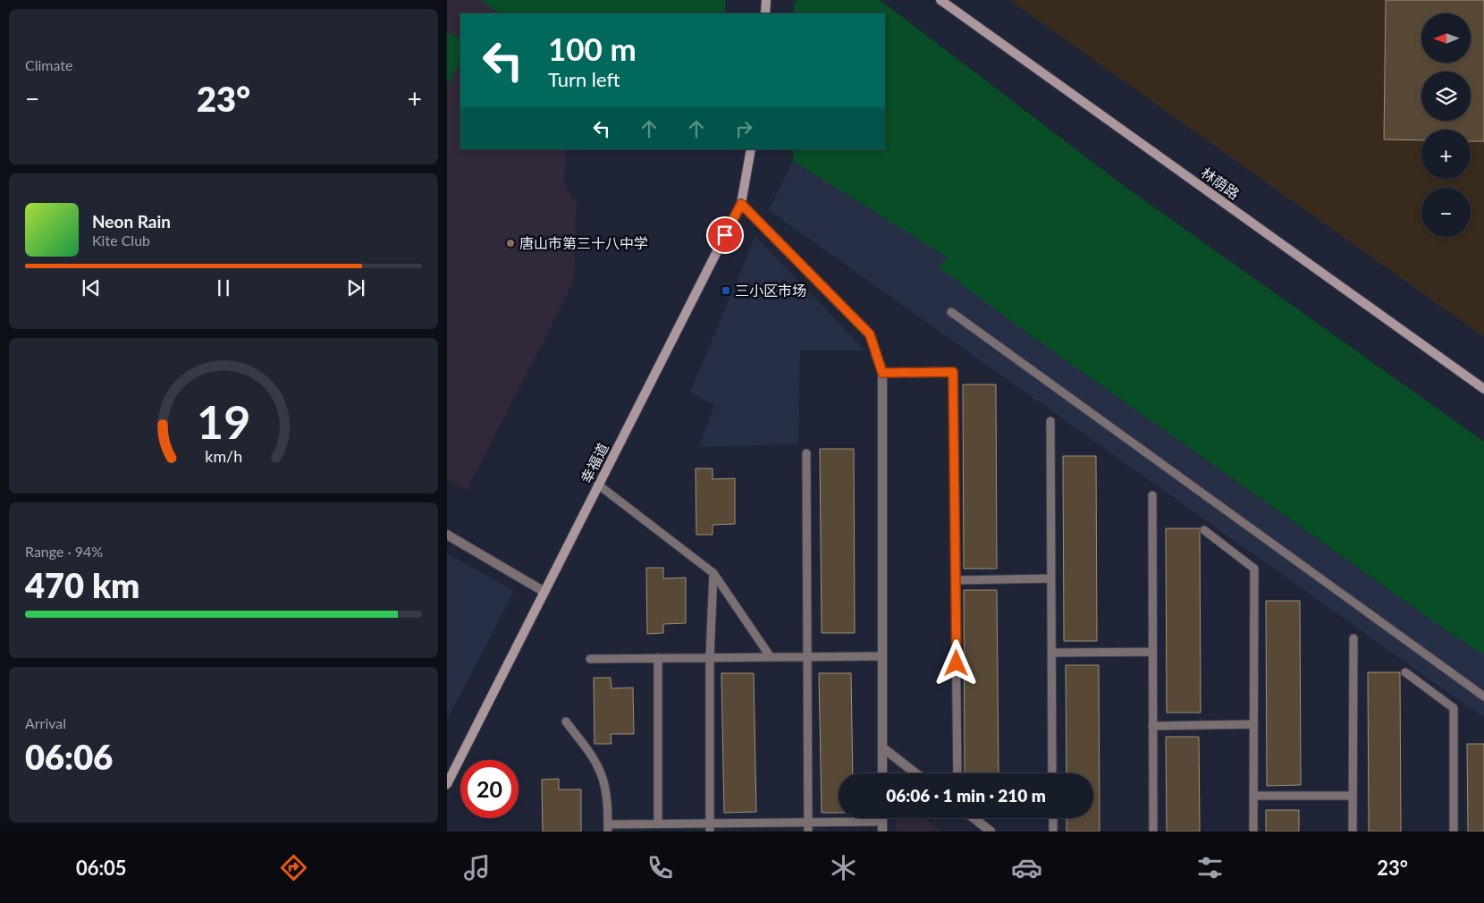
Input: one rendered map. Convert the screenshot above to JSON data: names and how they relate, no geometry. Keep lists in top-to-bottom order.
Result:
{
  "streets": {
    "main road": ["林荫路", "幸福道"]
  },
  "places": {
    "other": ["唐山市第三十八中学"],
    "transit": ["三小区市场"]
  },
  "north": "left",
  "page": {
    "tile": [
      "Climate",
      ["Range · 94%", "470 km"],
      ["Arrival", "06:06"]
    ],
    "map_buttons": ["+", "−"],
    "turn": ["100 m", "Turn left"],
    "heat": ["−", "23°", "+"],
    "song": ["Neon Rain", "Kite Club"],
    "limit": "20",
    "trip": "06:06 · 1 min · 210 m",
    "tabs": ["06:05", "23°"],
    "gauge": ["19", "km/h"]
  }
}
